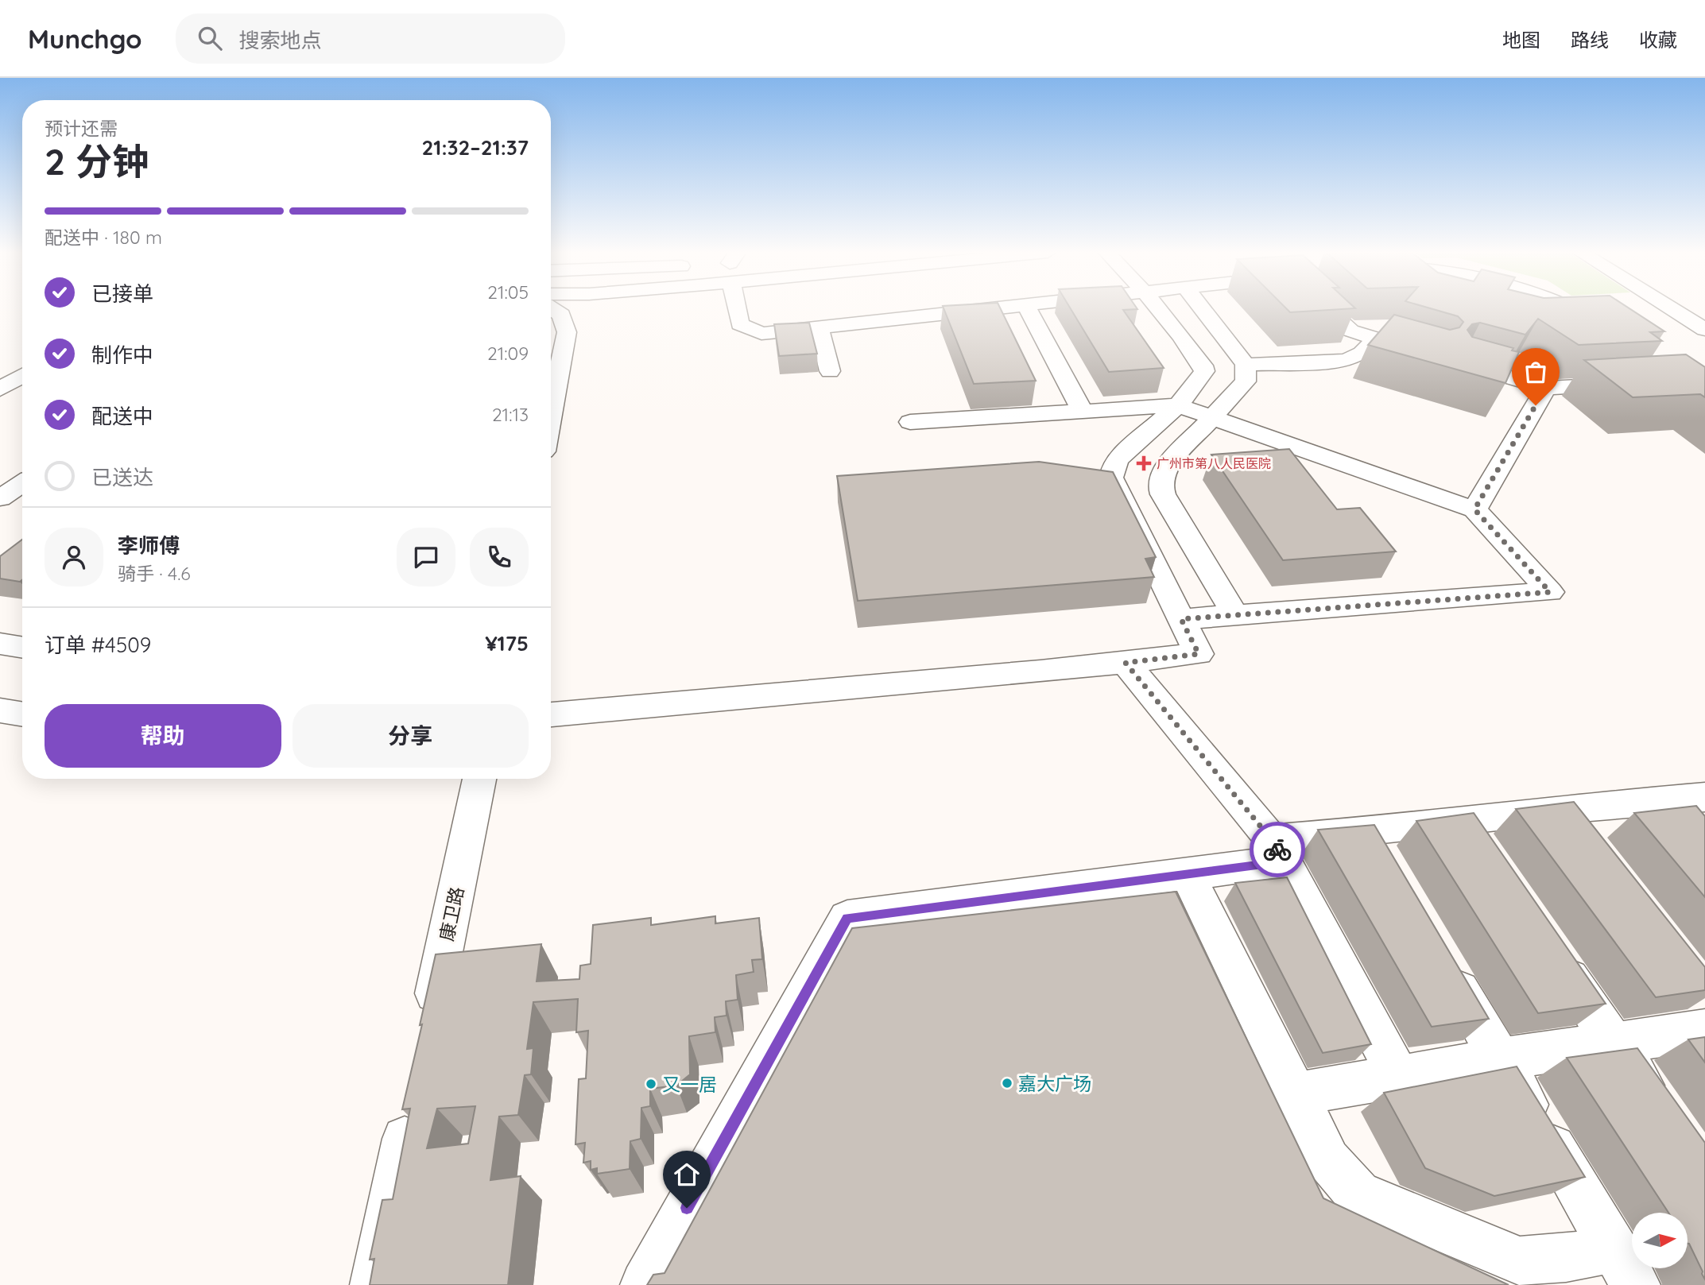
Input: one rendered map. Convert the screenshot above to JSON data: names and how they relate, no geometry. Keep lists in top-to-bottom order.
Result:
{
  "streets": {
    "street": ["康卫路"]
  },
  "places": {
    "health": ["广州市第八人民医院"],
    "other": ["嘉大广场", "又一居"]
  },
  "north": "right",
  "page": {
    "header": "Munchgo",
    "search": "搜索地点",
    "nav": ["地图", "路线", "收藏"],
    "heading": ["2 分钟", "预计还需", "21:32–21:37"],
    "panel": [
      "李师傅",
      "骑手 · 4.6",
      "订单 #4509",
      "¥175"
    ],
    "bar": "配送中 · 180 m",
    "list": [
      ["已接单", "21:05"],
      ["制作中", "21:09"],
      ["配送中", "21:13"],
      "已送达"
    ],
    "buttons": ["帮助", "分享"]
  }
}
